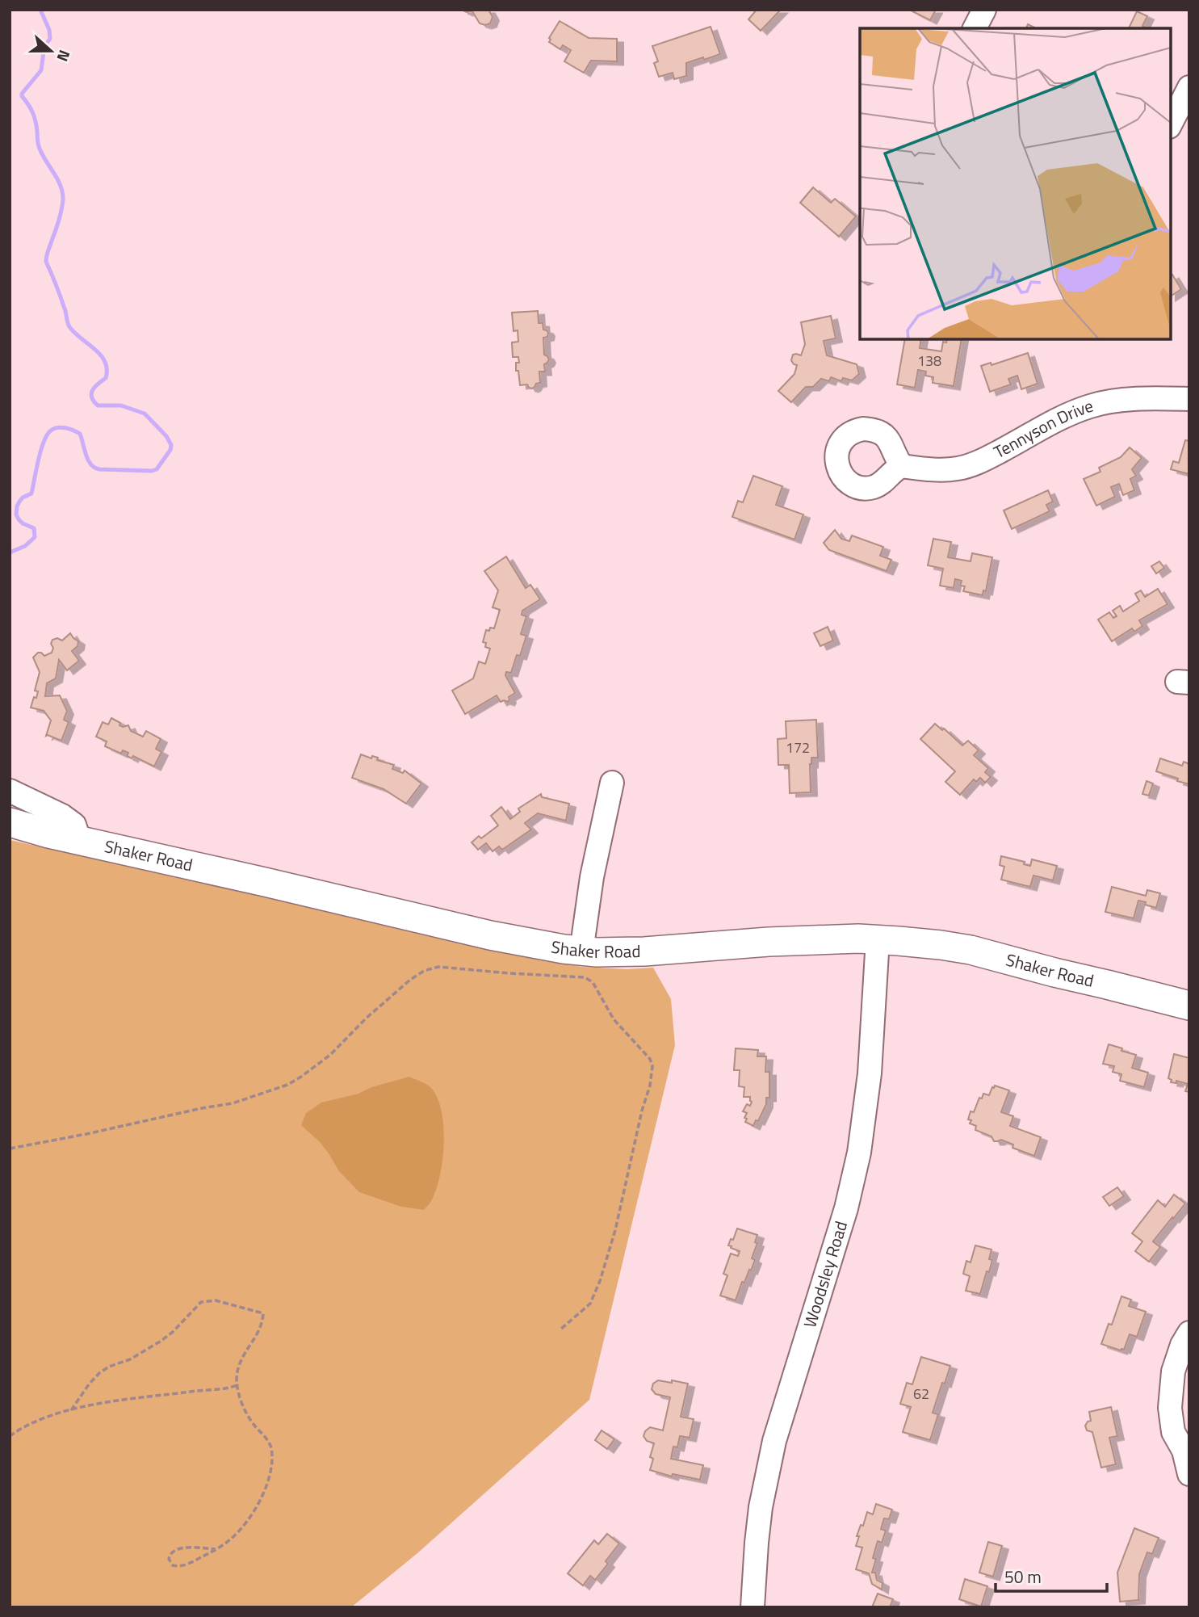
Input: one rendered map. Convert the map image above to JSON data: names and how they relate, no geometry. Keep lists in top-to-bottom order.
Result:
{
  "streets": {
    "main road": ["Shaker Road"],
    "street": ["Tennyson Drive", "Woodsley Road"]
  },
  "crossings": [
    ["Shaker Road", "Woodsley Road"]
  ],
  "house_numbers": ["138", "172", "62"],
  "scale_bar": "50 m",
  "north": "right"
}
